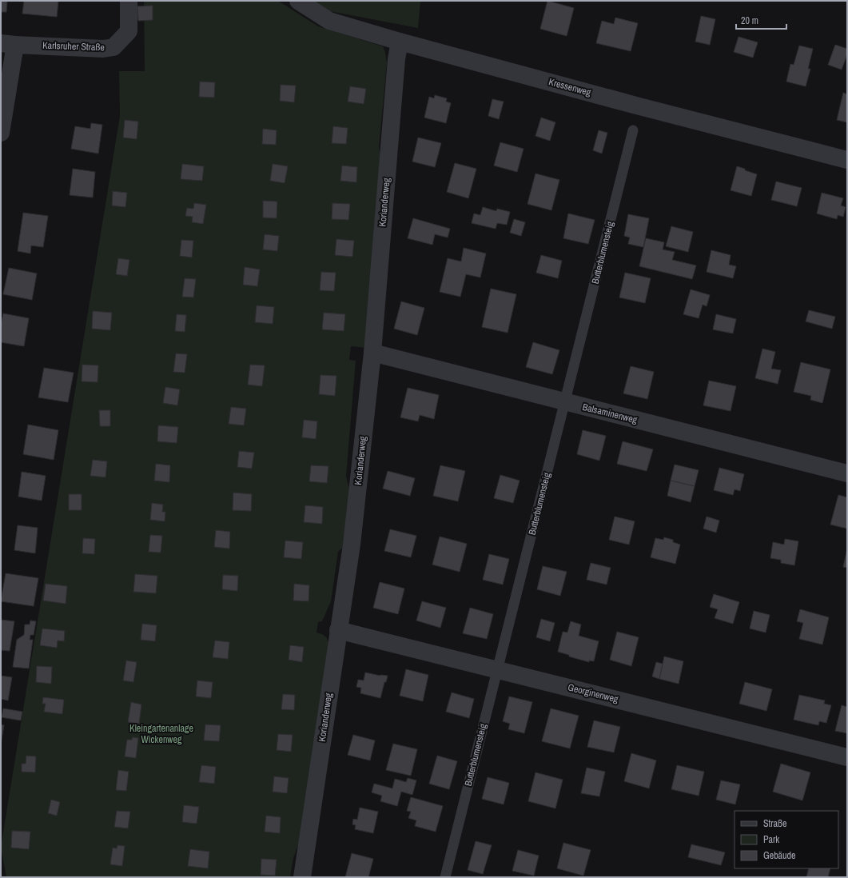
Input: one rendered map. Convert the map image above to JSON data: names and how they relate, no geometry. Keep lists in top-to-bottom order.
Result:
{
  "streets": {
    "street": [
      "Karlsruher Straße",
      "Kressenweg",
      "Korianderweg",
      "Balsaminenweg",
      "Georginenweg"
    ],
    "lane": ["Butterblumensteig"]
  },
  "crossings": [
    ["Kressenweg", "Korianderweg"],
    ["Korianderweg", "Balsaminenweg"],
    ["Korianderweg", "Georginenweg"],
    ["Butterblumensteig", "Balsaminenweg"],
    ["Butterblumensteig", "Georginenweg"]
  ],
  "parks": ["Kleingartenanlage Wickenweg"],
  "legend": ["Straße", "Park", "Gebäude"],
  "scale_bar": "20 m"
}
